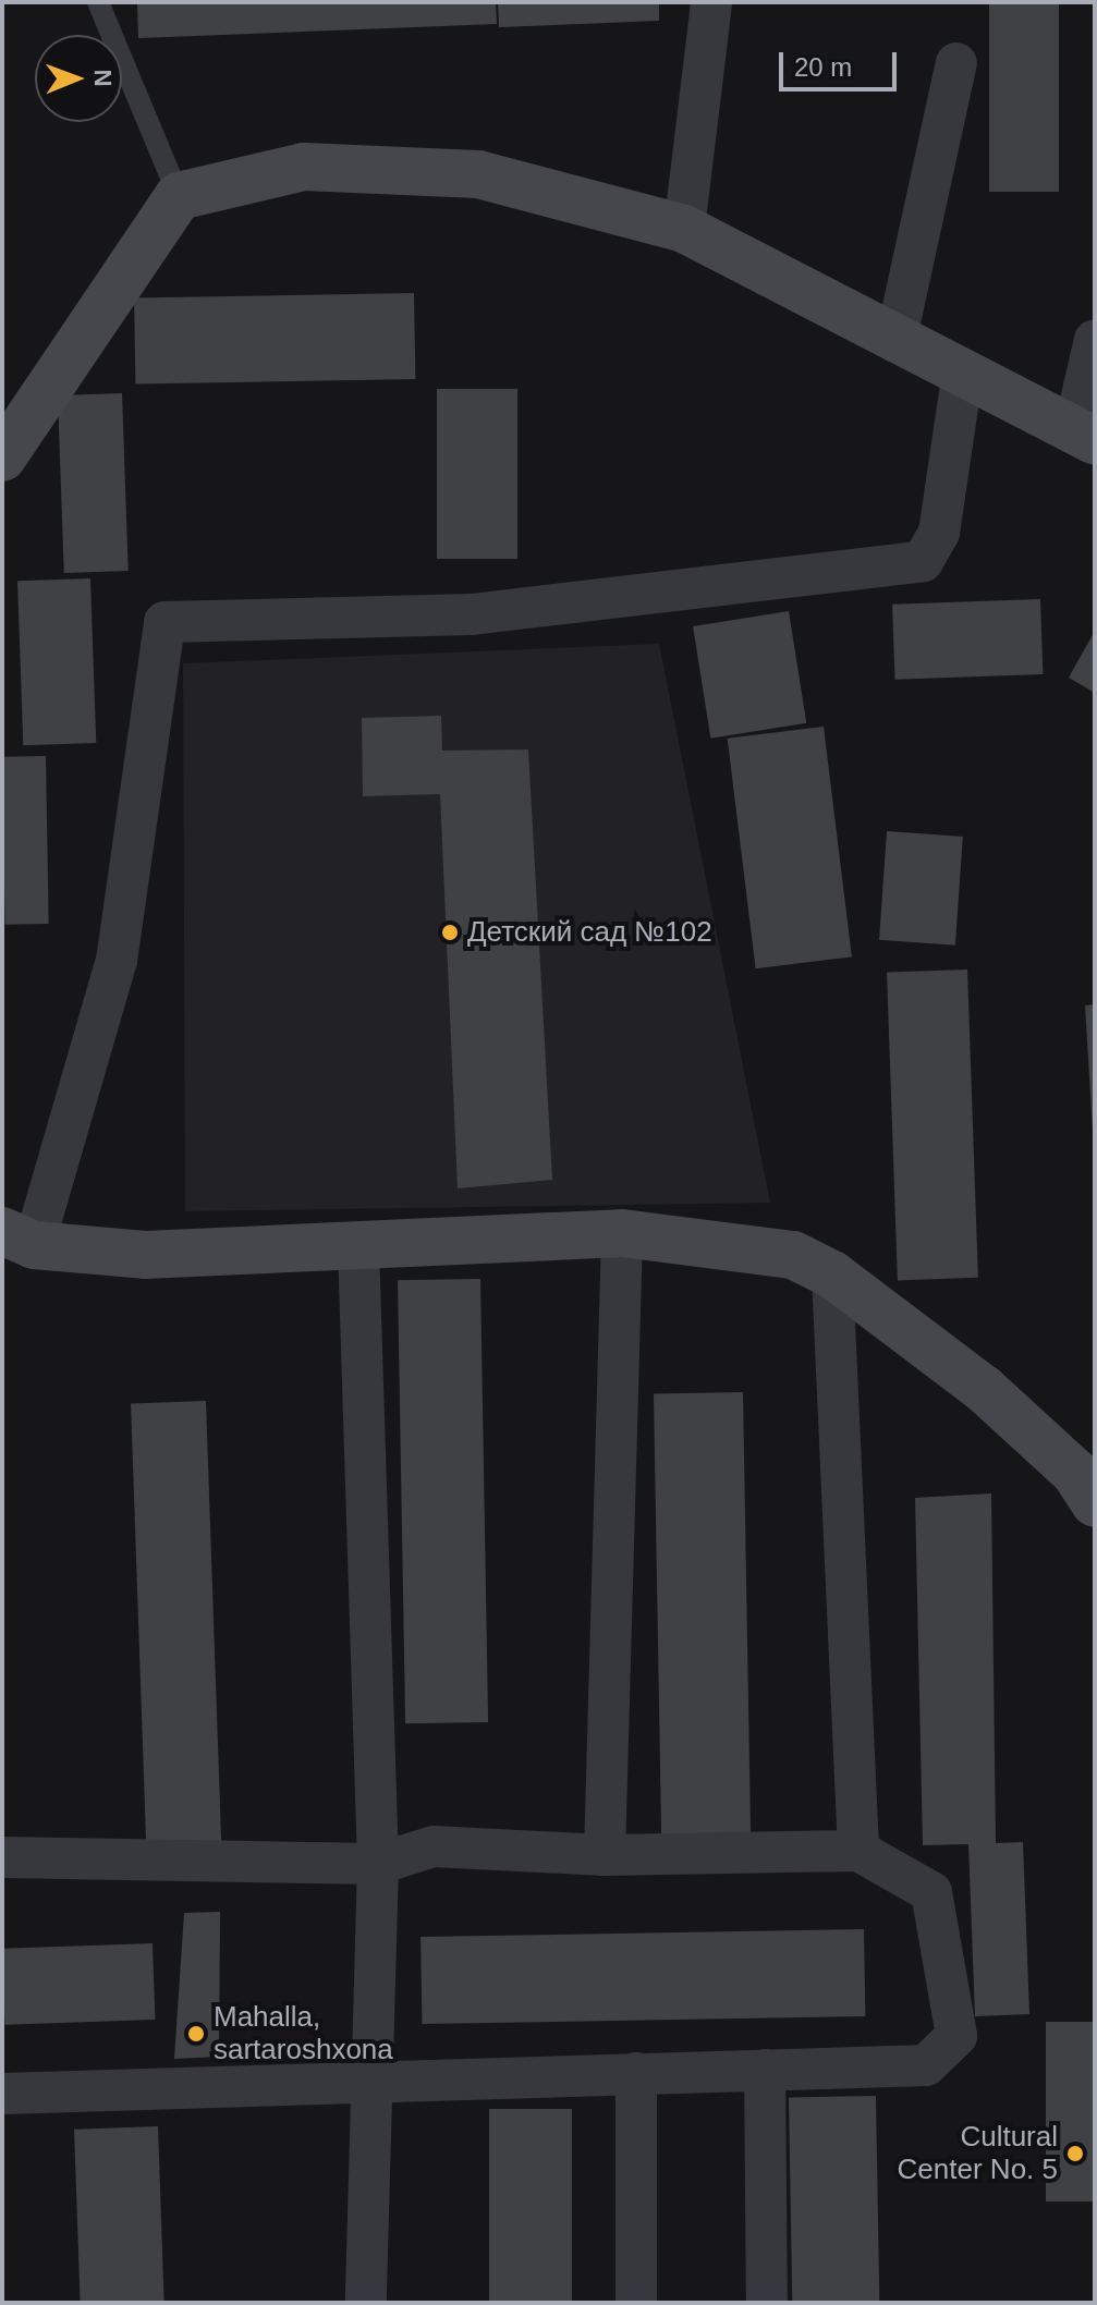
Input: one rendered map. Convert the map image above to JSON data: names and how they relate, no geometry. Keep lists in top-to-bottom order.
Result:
{
  "places": ["Детский сад №102", "Mahalla, sartaroshxona", "Cultural Center No. 5"],
  "scale_bar": "20 m",
  "north": "right"
}
